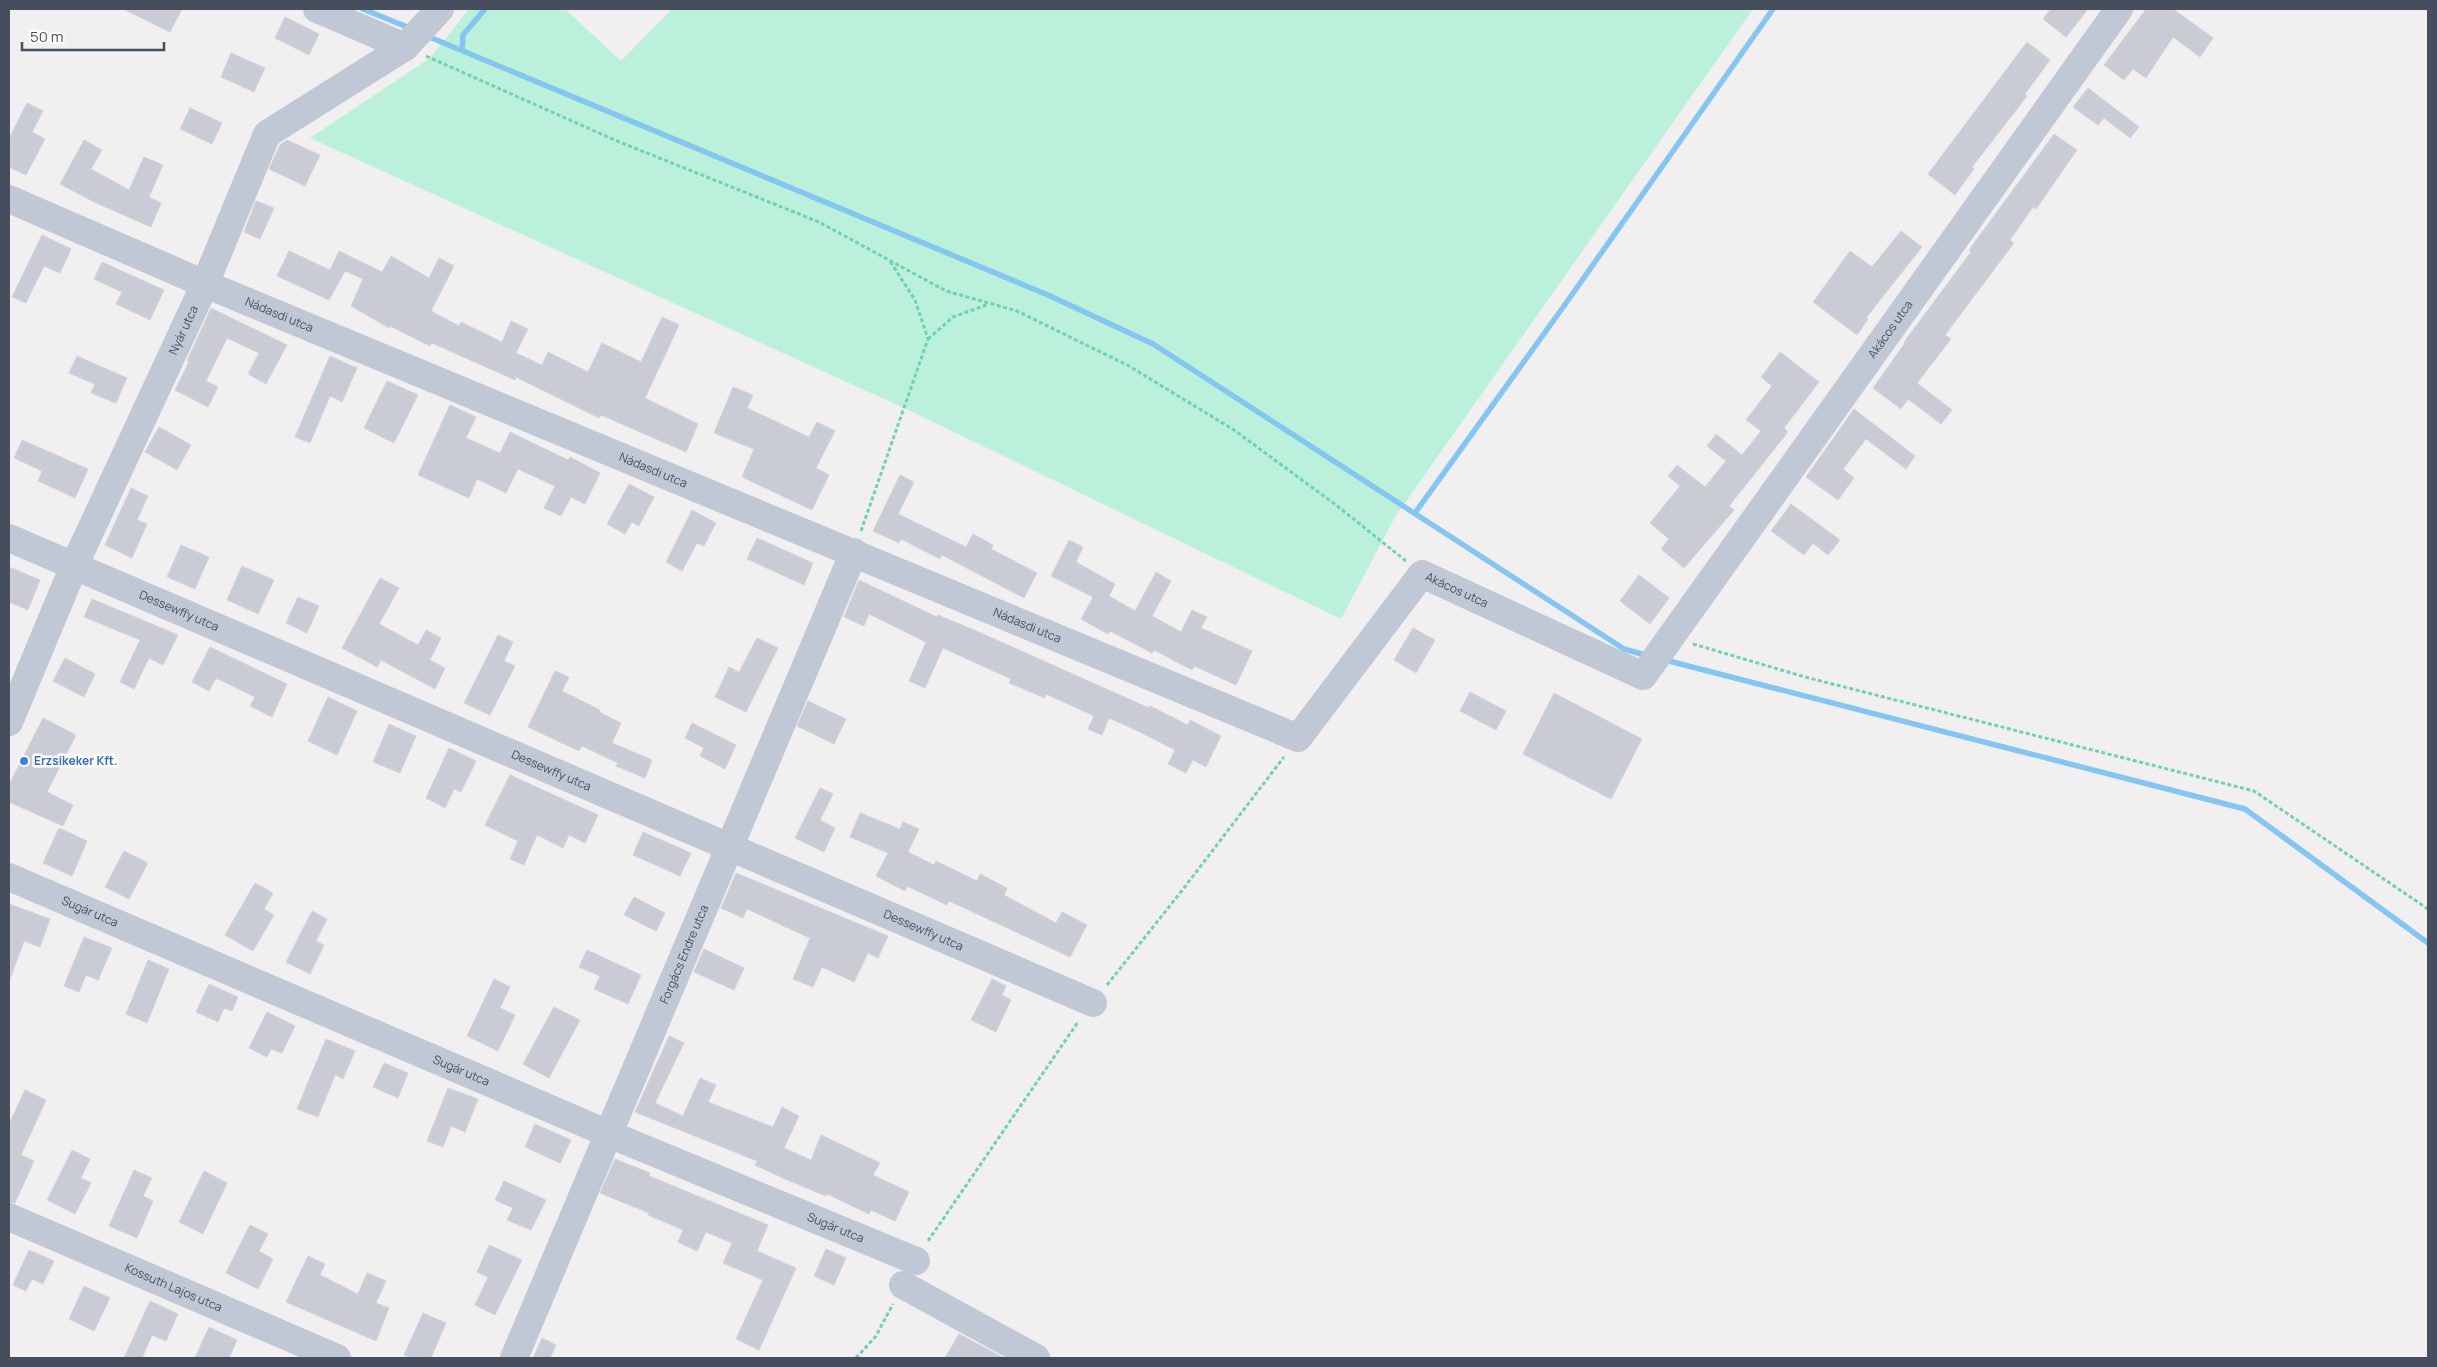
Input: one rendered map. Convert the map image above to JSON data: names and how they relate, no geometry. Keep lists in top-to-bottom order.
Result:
{
  "streets": {
    "street": [
      "Nádasdi utca",
      "Akácos utca",
      "Nyár utca",
      "Dessewffy utca",
      "Sugár utca",
      "Forgács Endre utca",
      "Kossuth Lajos utca"
    ]
  },
  "crossings": [
    ["Nádasdi utca", "Akácos utca"],
    ["Nádasdi utca", "Nyár utca"],
    ["Nádasdi utca", "Forgács Endre utca"],
    ["Nyár utca", "Dessewffy utca"],
    ["Dessewffy utca", "Forgács Endre utca"],
    ["Sugár utca", "Forgács Endre utca"]
  ],
  "places": ["Erzsikeker Kft."],
  "scale_bar": "50 m"
}
